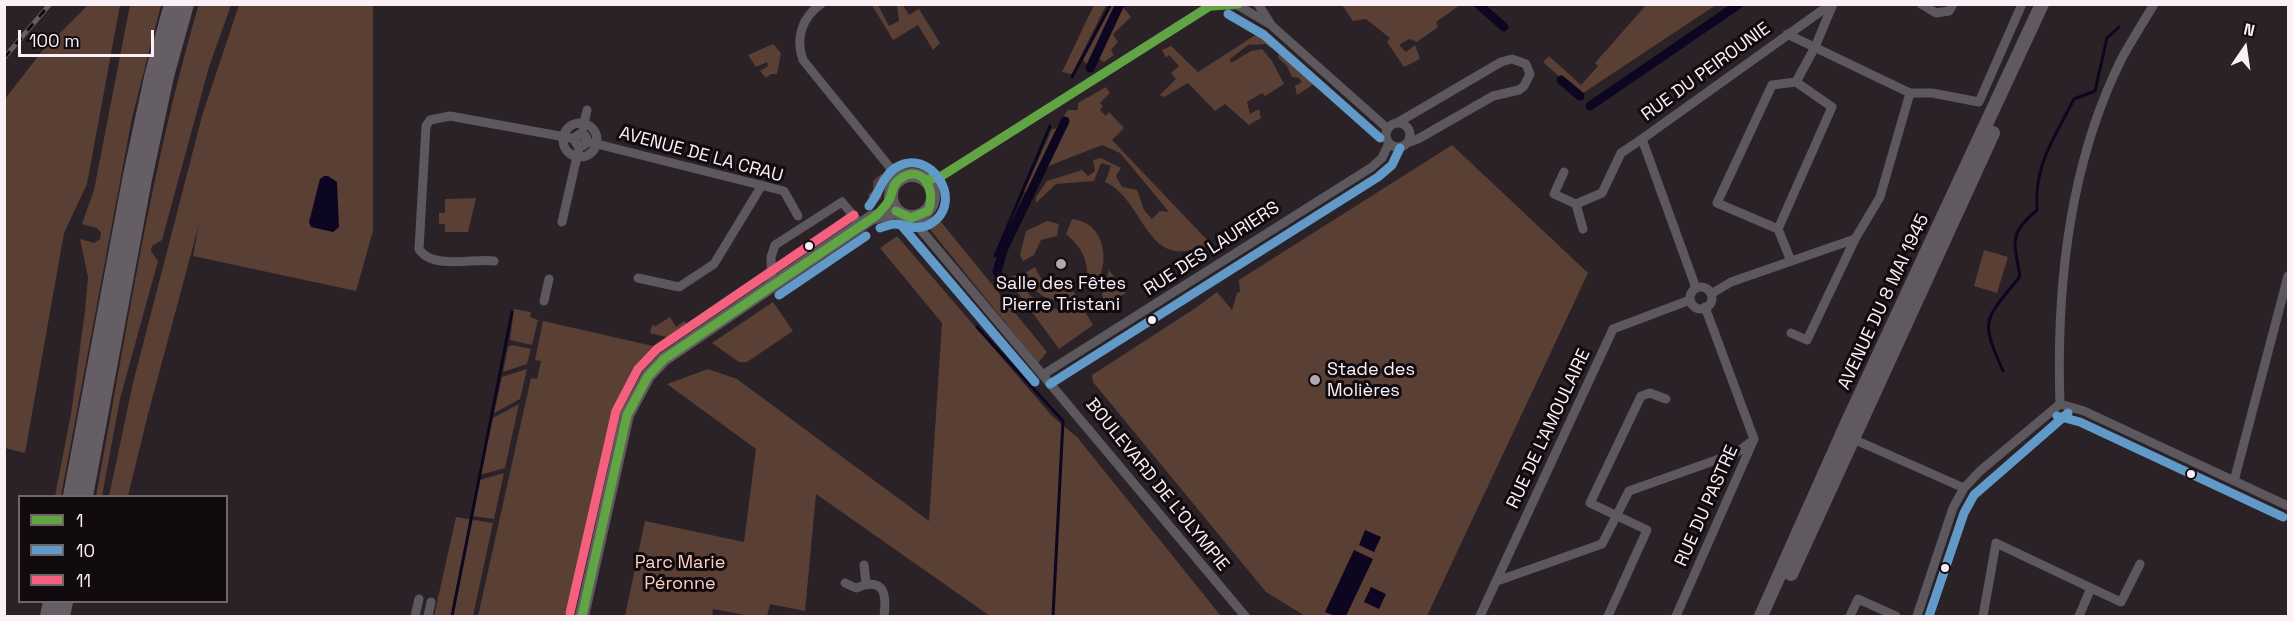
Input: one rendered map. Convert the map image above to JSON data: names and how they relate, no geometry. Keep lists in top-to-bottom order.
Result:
{
  "streets": {
    "main road": ["AVENUE DU 8 MAI 1945"],
    "street": [
      "RUE DU PEIROUNIE",
      "AVENUE DE LA CRAU",
      "RUE DES LAURIERS",
      "RUE DE L'AMOULAIRE",
      "BOULEVARD DE L'OLYMPIE",
      "RUE DU PASTRE"
    ]
  },
  "crossings": [
    ["RUE DU PEIROUNIE", "RUE DE L'AMOULAIRE"],
    ["RUE DU PEIROUNIE", "RUE DU PASTRE"],
    ["RUE DES LAURIERS", "BOULEVARD DE L'OLYMPIE"],
    ["RUE DE L'AMOULAIRE", "RUE DU PASTRE"]
  ],
  "parks": ["Parc Marie Péronne"],
  "places": ["Salle des Fêtes Pierre Tristani", "Stade des Molières"],
  "lines": ["transit line 1", "transit line 10", "transit line 11"],
  "legend": ["1", "10", "11"],
  "scale_bar": "100 m",
  "north": "top"
}
